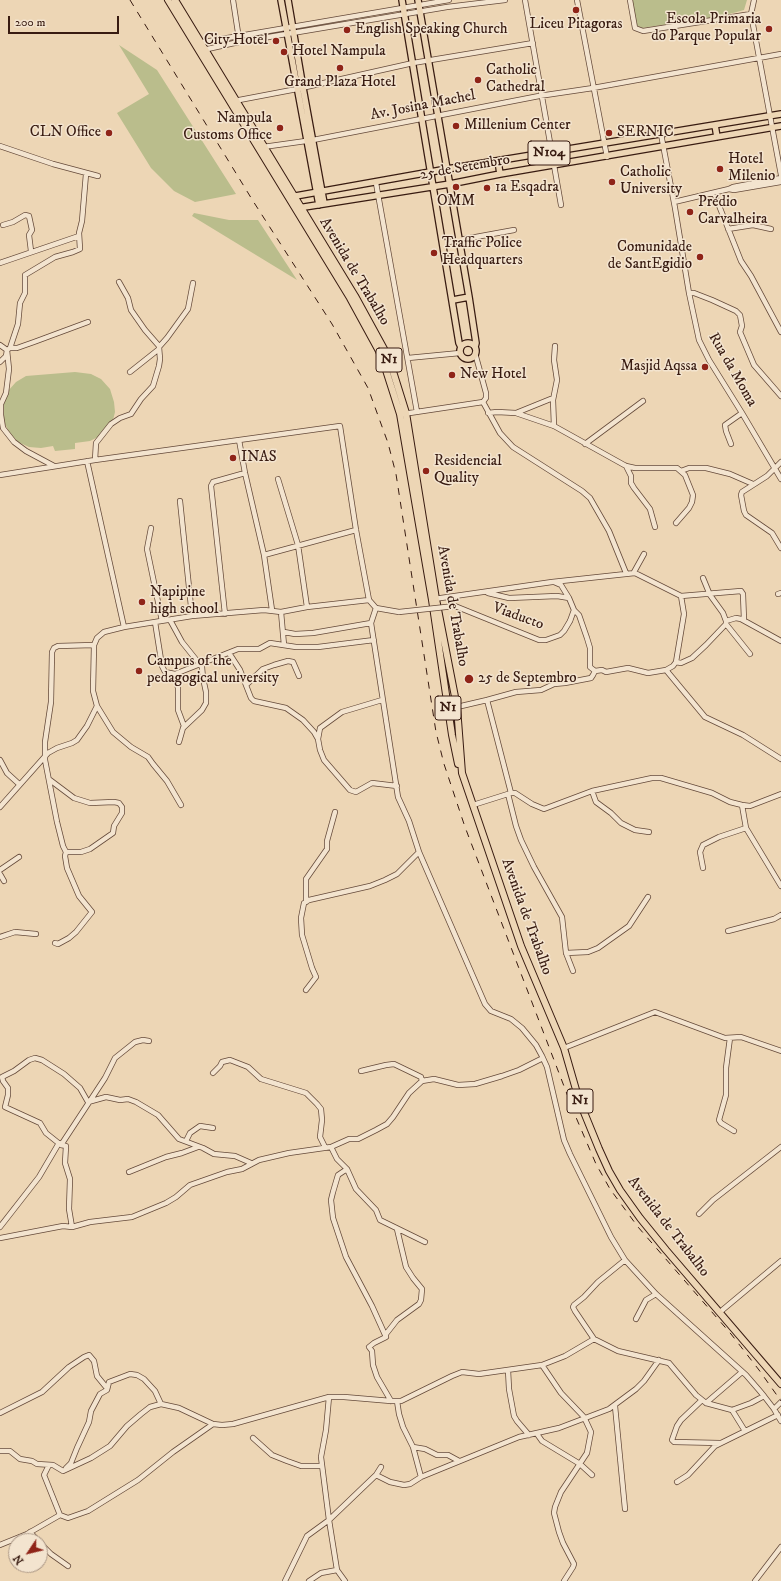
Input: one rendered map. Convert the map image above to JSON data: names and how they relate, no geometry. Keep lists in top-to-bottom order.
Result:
{
  "streets": {
    "highway": ["Avenida de Trabalho", "N1"],
    "main road": ["N104", "25 de Setembro"],
    "street": ["Av. Josina Machel", "Rua da Moma", "Viaducto"]
  },
  "crossings": [
    ["Av. Josina Machel", "Avenida de Trabalho"],
    ["N104", "25 de Setembro"],
    ["N104", "Avenida de Trabalho"],
    ["25 de Setembro", "Avenida de Trabalho"],
    ["25 de Setembro", "Rua da Moma"],
    ["Avenida de Trabalho", "Viaducto"]
  ],
  "places": [
    "Liceu Pitagoras",
    "Escola Primaria do Parque Popular",
    "English Speaking Church",
    "City Hotel",
    "Hotel Nampula",
    "Grand Plaza Hotel",
    "Catholic Cathedral",
    "Millenium Center",
    "Nampula Customs Office",
    "CLN Office",
    "SERNIC",
    "Hotel Milenio",
    "Catholic University",
    "OMM",
    "1a Esqadra",
    "Prédio Carvalheira",
    "Traffic Police Headquarters",
    "Comunidade de SantEgidio",
    "Masjid Aqssa",
    "New Hotel",
    "INAS",
    "Residencial Quality",
    "Napipine high school",
    "Campus of the pedagogical university",
    "25 de Septembro"
  ],
  "scale_bar": "200 m",
  "north": "bottom left"
}
